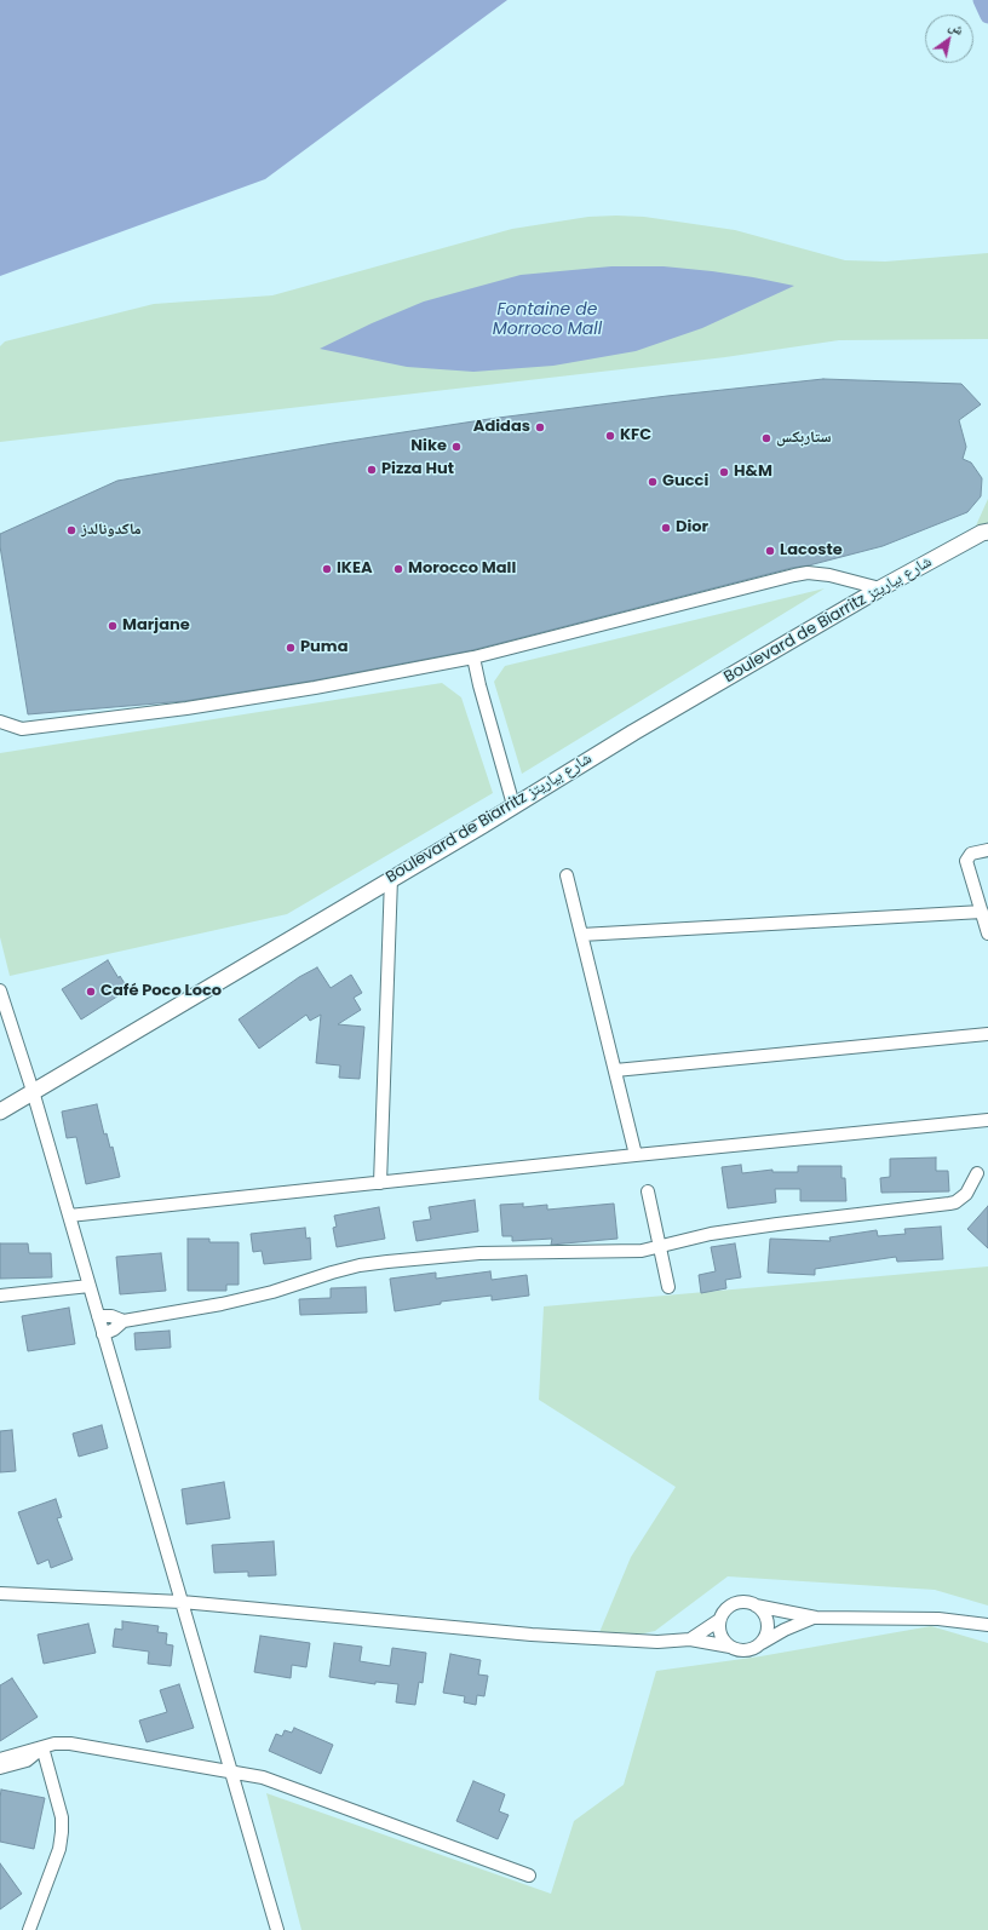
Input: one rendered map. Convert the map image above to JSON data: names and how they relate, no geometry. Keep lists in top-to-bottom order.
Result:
{
  "streets": {
    "street": ["Boulevard de Biarritz شارع بياريتز"]
  },
  "water": ["Fontaine de Morroco Mall"],
  "places": [
    "Adidas",
    "KFC",
    "ستاربكس",
    "Nike",
    "Pizza Hut",
    "H&M",
    "Gucci",
    "Dior",
    "ماكدونالدز",
    "Lacoste",
    "IKEA",
    "Morocco Mall",
    "Marjane",
    "Puma",
    "Café Poco Loco"
  ],
  "north": "top right"
}
